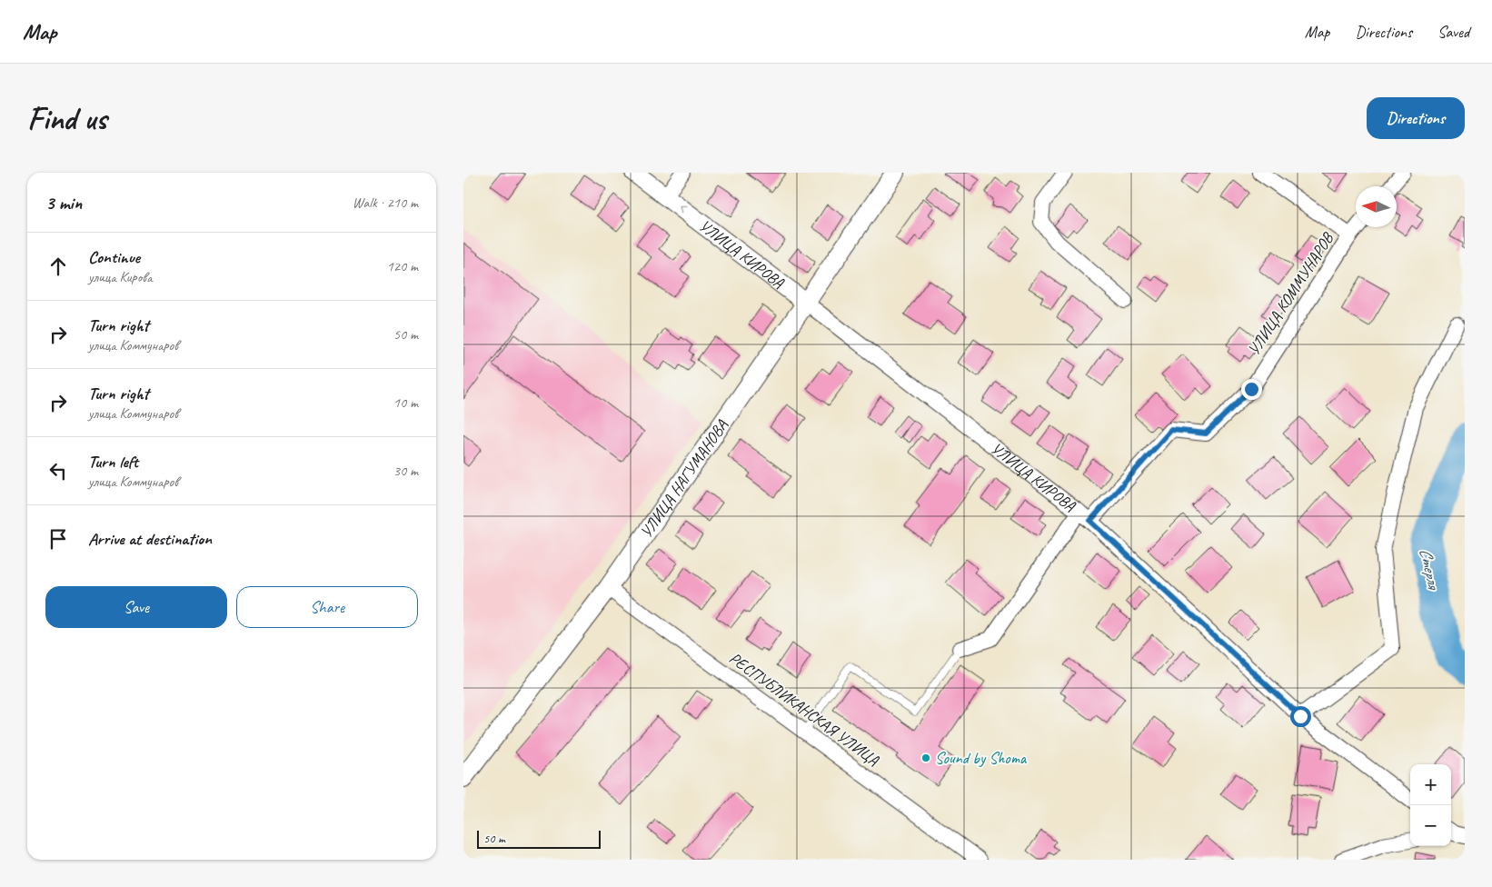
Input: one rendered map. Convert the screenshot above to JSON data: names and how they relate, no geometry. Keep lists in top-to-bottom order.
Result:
{
  "streets": {
    "street": [
      "УЛИЦА КИРОВА",
      "УЛИЦА КОММУНАРОВ",
      "УЛИЦА НАГУМАНОВА",
      "РЕСПУБЛИКАНСКАЯ УЛИЦА"
    ]
  },
  "crossings": [
    ["УЛИЦА КИРОВА", "УЛИЦА КОММУНАРОВ"],
    ["УЛИЦА КИРОВА", "УЛИЦА НАГУМАНОВА"],
    ["УЛИЦА НАГУМАНОВА", "РЕСПУБЛИКАНСКАЯ УЛИЦА"]
  ],
  "water": ["Стерля"],
  "places": ["Sound by Shoma"],
  "scale_bar": "50 m",
  "north": "left",
  "page": {
    "header": "Map",
    "nav": ["Map", "Directions", "Saved"],
    "buttons": [
      "Directions",
      ["Save", "Share"]
    ],
    "title": "Find us",
    "heading": ["3 min", "Walk · 210 m"],
    "list": [
      ["Continue", "улица Кирова", "120 m"],
      ["Turn right", "улица Коммунаров", "50 m"],
      ["Turn right", "улица Коммунаров", "10 m"],
      ["Turn left", "улица Коммунаров", "30 m"],
      "Arrive at destination"
    ],
    "map_buttons": ["+", "−"],
    "scale": "50 m"
  }
}
